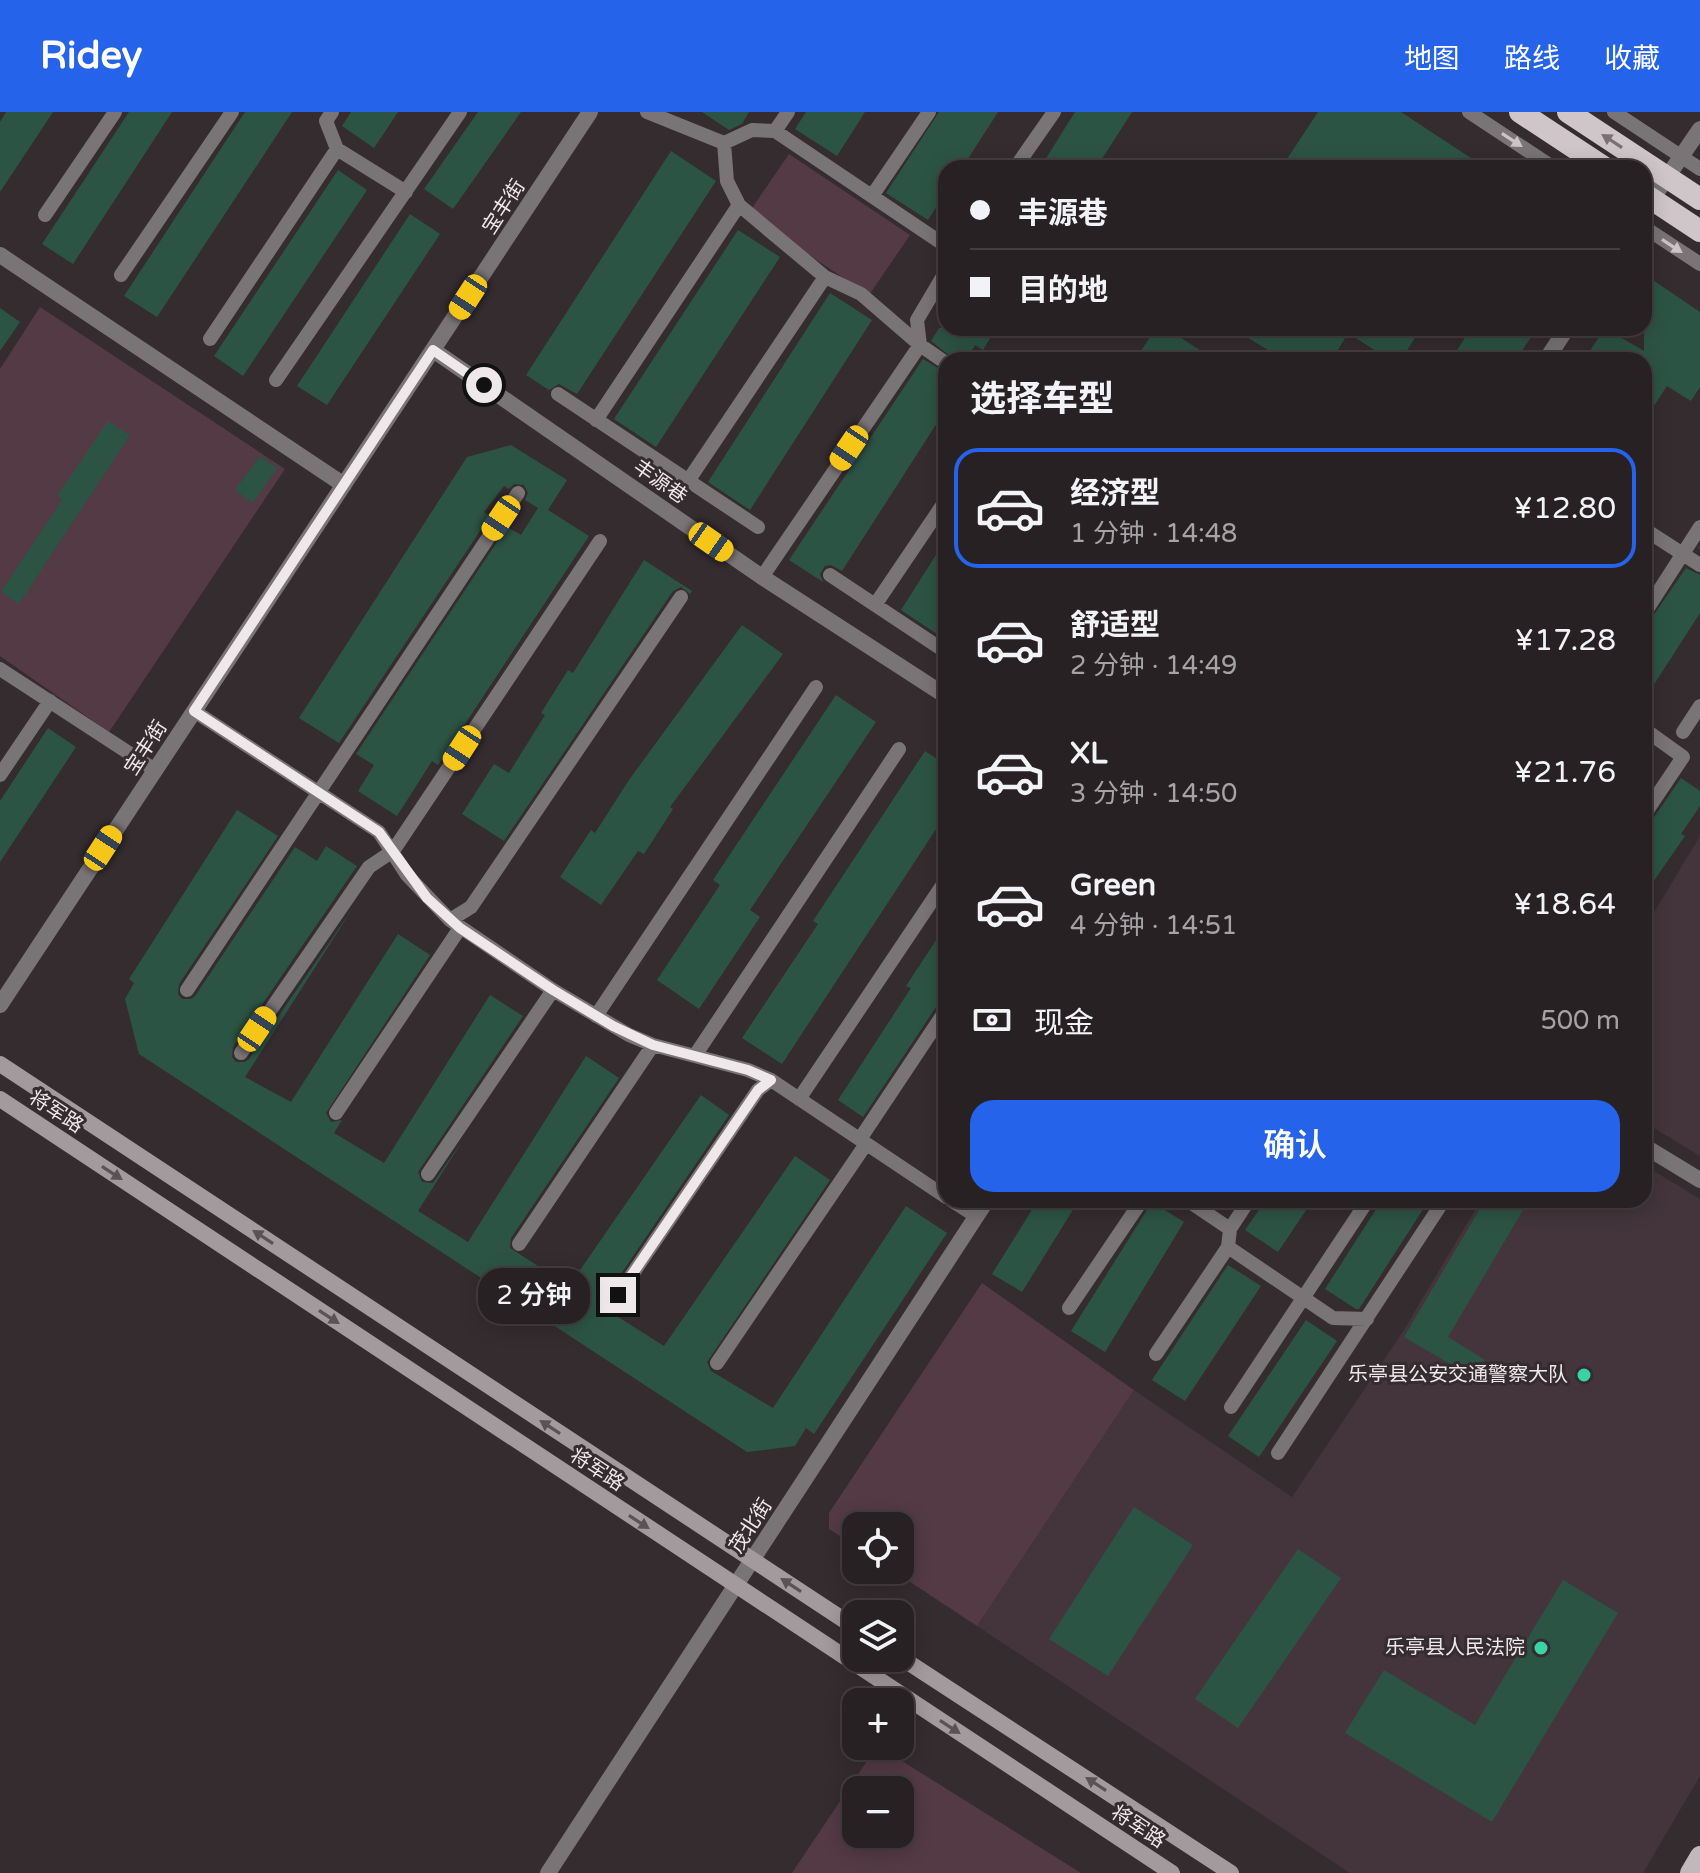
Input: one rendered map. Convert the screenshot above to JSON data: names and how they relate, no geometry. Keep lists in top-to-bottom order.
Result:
{
  "streets": {
    "main road": ["将军路"],
    "street": ["宝丰街", "丰源巷", "茂北街"]
  },
  "crossings": [
    ["宝丰街", "丰源巷"],
    ["将军路", "茂北街"]
  ],
  "places": ["乐亭县公安交通警察大队", "乐亭县人民法院"],
  "page": {
    "header": "Ridey",
    "nav": ["地图", "路线", "收藏"],
    "banner": ["丰源巷", "目的地"],
    "heading": "选择车型",
    "list": [
      {
        "name": "经济型",
        "note": "1 分钟 · 14:48",
        "value": "¥12.80"
      },
      {
        "name": "舒适型",
        "note": "2 分钟 · 14:49",
        "value": "¥17.28"
      },
      {
        "name": "XL",
        "note": "3 分钟 · 14:50",
        "value": "¥21.76"
      },
      {
        "name": "Green",
        "note": "4 分钟 · 14:51",
        "value": "¥18.64"
      }
    ],
    "pay": ["现金", "500 m"],
    "buttons": "确认",
    "bubble": "2 分钟",
    "map_buttons": ["+", "−"]
  }
}
